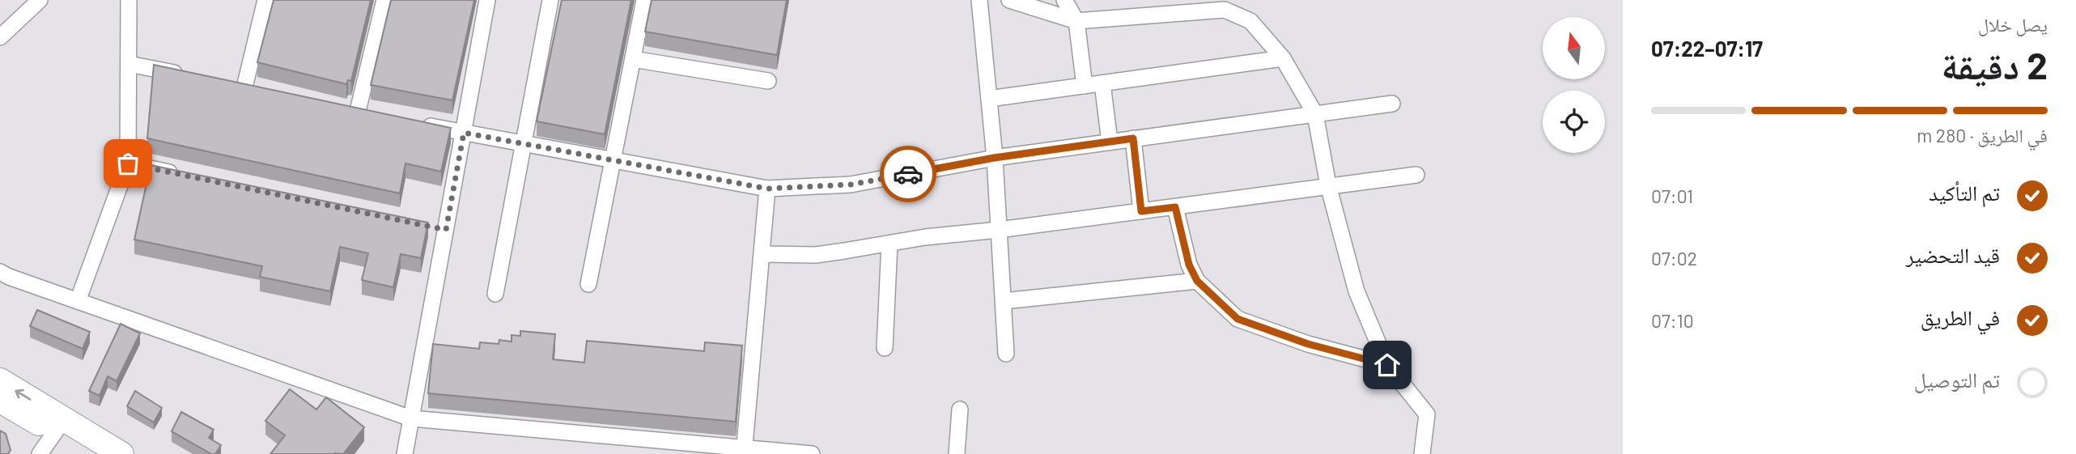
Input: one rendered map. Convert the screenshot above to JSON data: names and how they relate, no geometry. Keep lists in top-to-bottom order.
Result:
{
  "north": "top",
  "page": {
    "heading": ["2 دقيقة", "يصل خلال", "07:17–07:22"],
    "bar": "في الطريق · 280 m",
    "list": [
      ["تم التأكيد", "07:01"],
      ["قيد التحضير", "07:02"],
      ["في الطريق", "07:10"],
      "تم التوصيل"
    ]
  }
}
